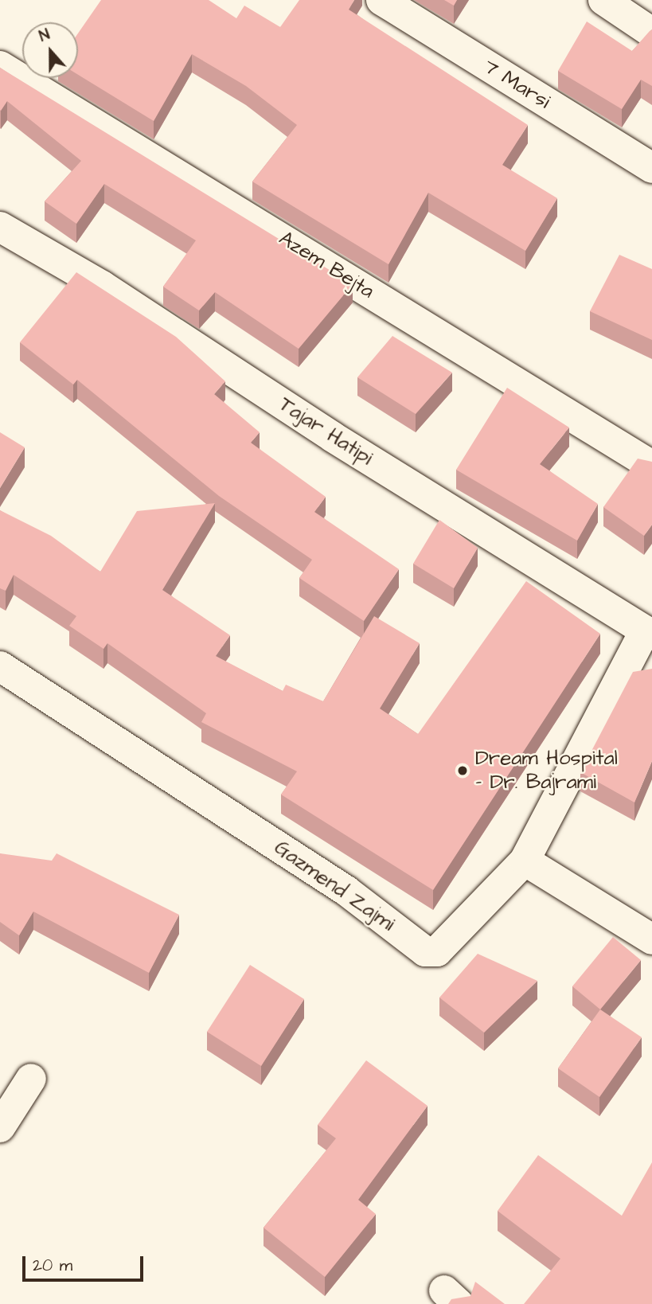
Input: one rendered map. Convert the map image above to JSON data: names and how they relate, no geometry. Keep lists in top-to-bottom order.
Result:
{
  "streets": {
    "street": [
      "7 Marsi",
      "Azem Bejta",
      "Tajar Hatipi",
      "Gazmend Zajmi"
    ]
  },
  "crossings": [
    ["Tajar Hatipi", "Gazmend Zajmi"]
  ],
  "places": ["Dream Hospital - Dr. Bajrami"],
  "scale_bar": "20 m",
  "north": "top"
}
